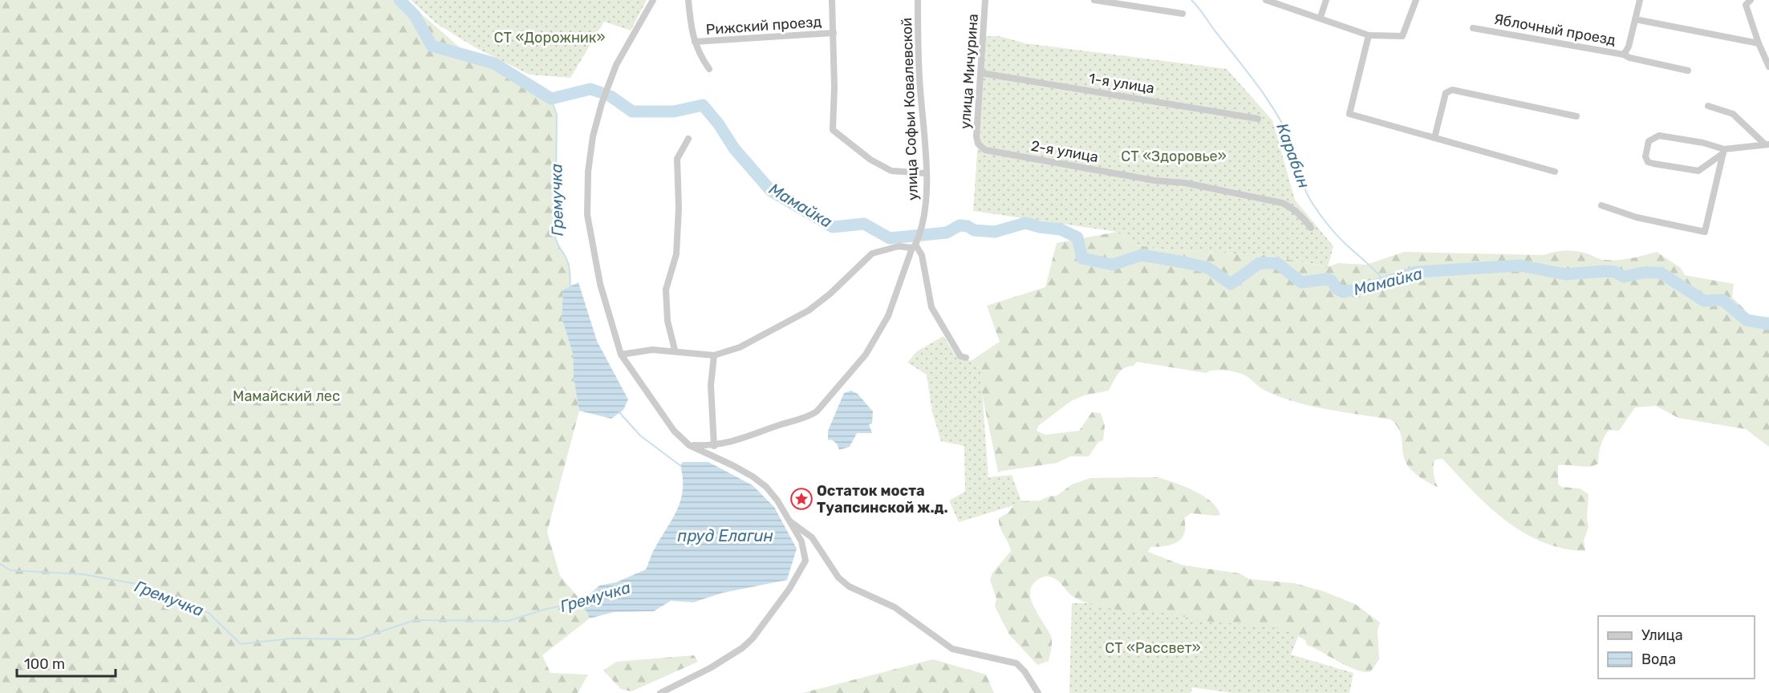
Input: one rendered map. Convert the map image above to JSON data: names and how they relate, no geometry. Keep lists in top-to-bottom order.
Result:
{
  "streets": {
    "street": [
      "Рижский проезд",
      "Яблочный проезд",
      "улица Мичурина",
      "1-я улица",
      "улица Софьи Ковалевской",
      "2-я улица"
    ]
  },
  "crossings": [
    ["Рижский проезд", "улица Софьи Ковалевской"],
    ["улица Мичурина", "1-я улица"],
    ["улица Мичурина", "2-я улица"]
  ],
  "water": [
    "Карабин",
    "Гремучка",
    "Мамайка",
    "пруд Елагин"
  ],
  "parks": [
    "СТ «Дорожник»",
    "СТ «Здоровье»",
    "Мамайский лес",
    "СТ «Рассвет»"
  ],
  "places": {
    "place": ["Остаток моста Туапсинской ж.д."]
  },
  "legend": ["Улица", "Вода"],
  "scale_bar": "100 m"
}
